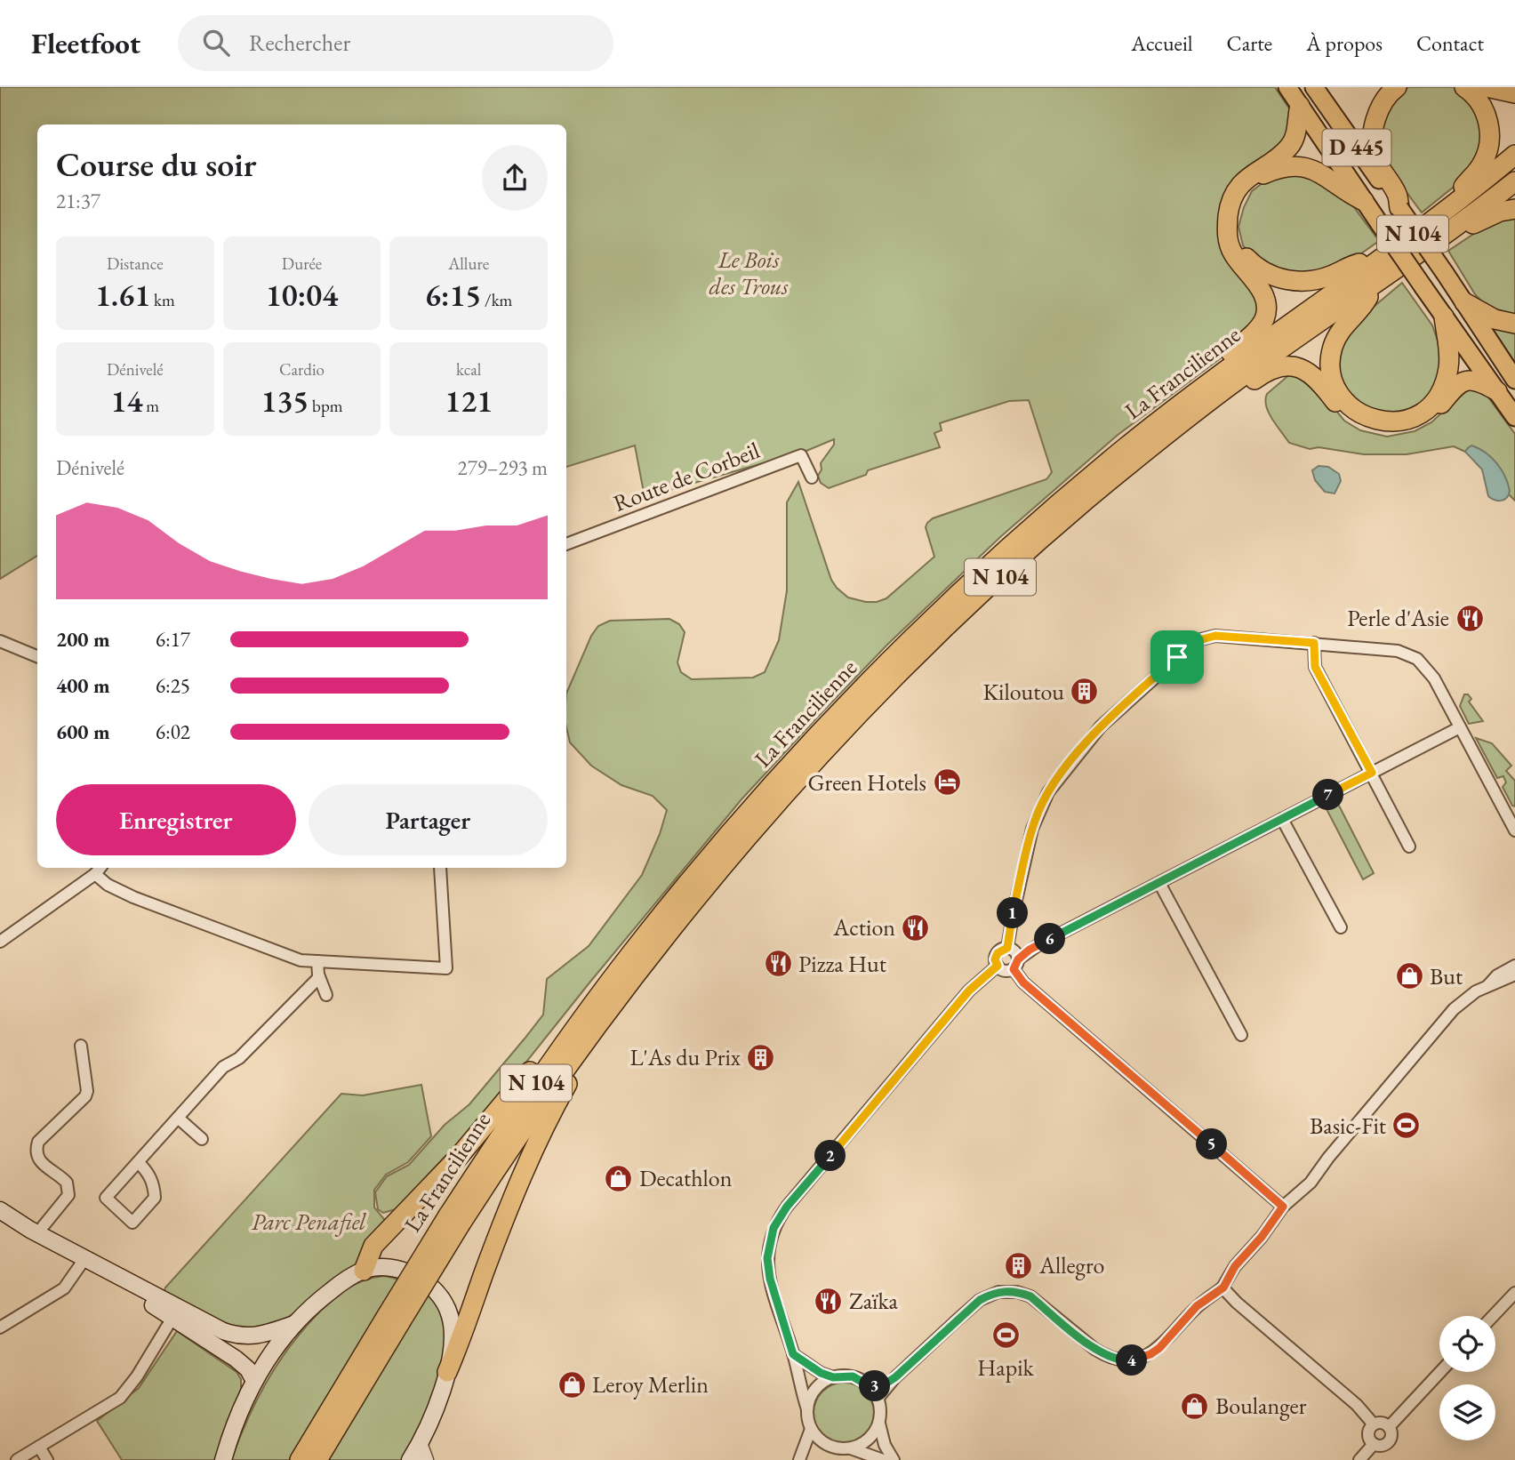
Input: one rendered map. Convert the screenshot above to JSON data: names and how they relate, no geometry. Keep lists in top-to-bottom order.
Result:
{
  "streets": {
    "highway": ["N 104", "La Francilienne"],
    "main road": ["D 445"],
    "street": ["Route de Corbeil"]
  },
  "parks": ["Le Bois des Trous", "Parc Penafiel"],
  "places": {
    "restaurant": [
      "Perle d'Asie",
      "Action",
      "Pizza Hut",
      "Zaïka"
    ],
    "building": ["Kiloutou", "L'As du Prix", "Allegro"],
    "hotel": ["Green Hotels"],
    "shop": [
      "But",
      "Decathlon",
      "Leroy Merlin",
      "Boulanger"
    ],
    "sports": ["Basic-Fit", "Hapik"]
  },
  "page": {
    "header": "Fleetfoot",
    "search": "Rechercher",
    "nav": [
      "Accueil",
      "Carte",
      "À propos",
      "Contact"
    ],
    "heading": ["Course du soir", "21:37"],
    "stats": [
      ["Distance", "1.61 km"],
      ["Durée", "10:04"],
      ["Allure", "6:15 /km"],
      ["Dénivelé", "14 m"],
      ["Cardio", "135 bpm"],
      ["kcal", "121"]
    ],
    "chart": ["Dénivelé", "279–293 m"],
    "list": [
      {
        "name": "200 m",
        "note": "6:17"
      },
      {
        "name": "400 m",
        "note": "6:25"
      },
      {
        "name": "600 m",
        "note": "6:02"
      }
    ],
    "buttons": ["Enregistrer", "Partager"],
    "pins": [
      "7",
      "1",
      "6",
      "5",
      "2",
      "4",
      "3"
    ]
  }
}
